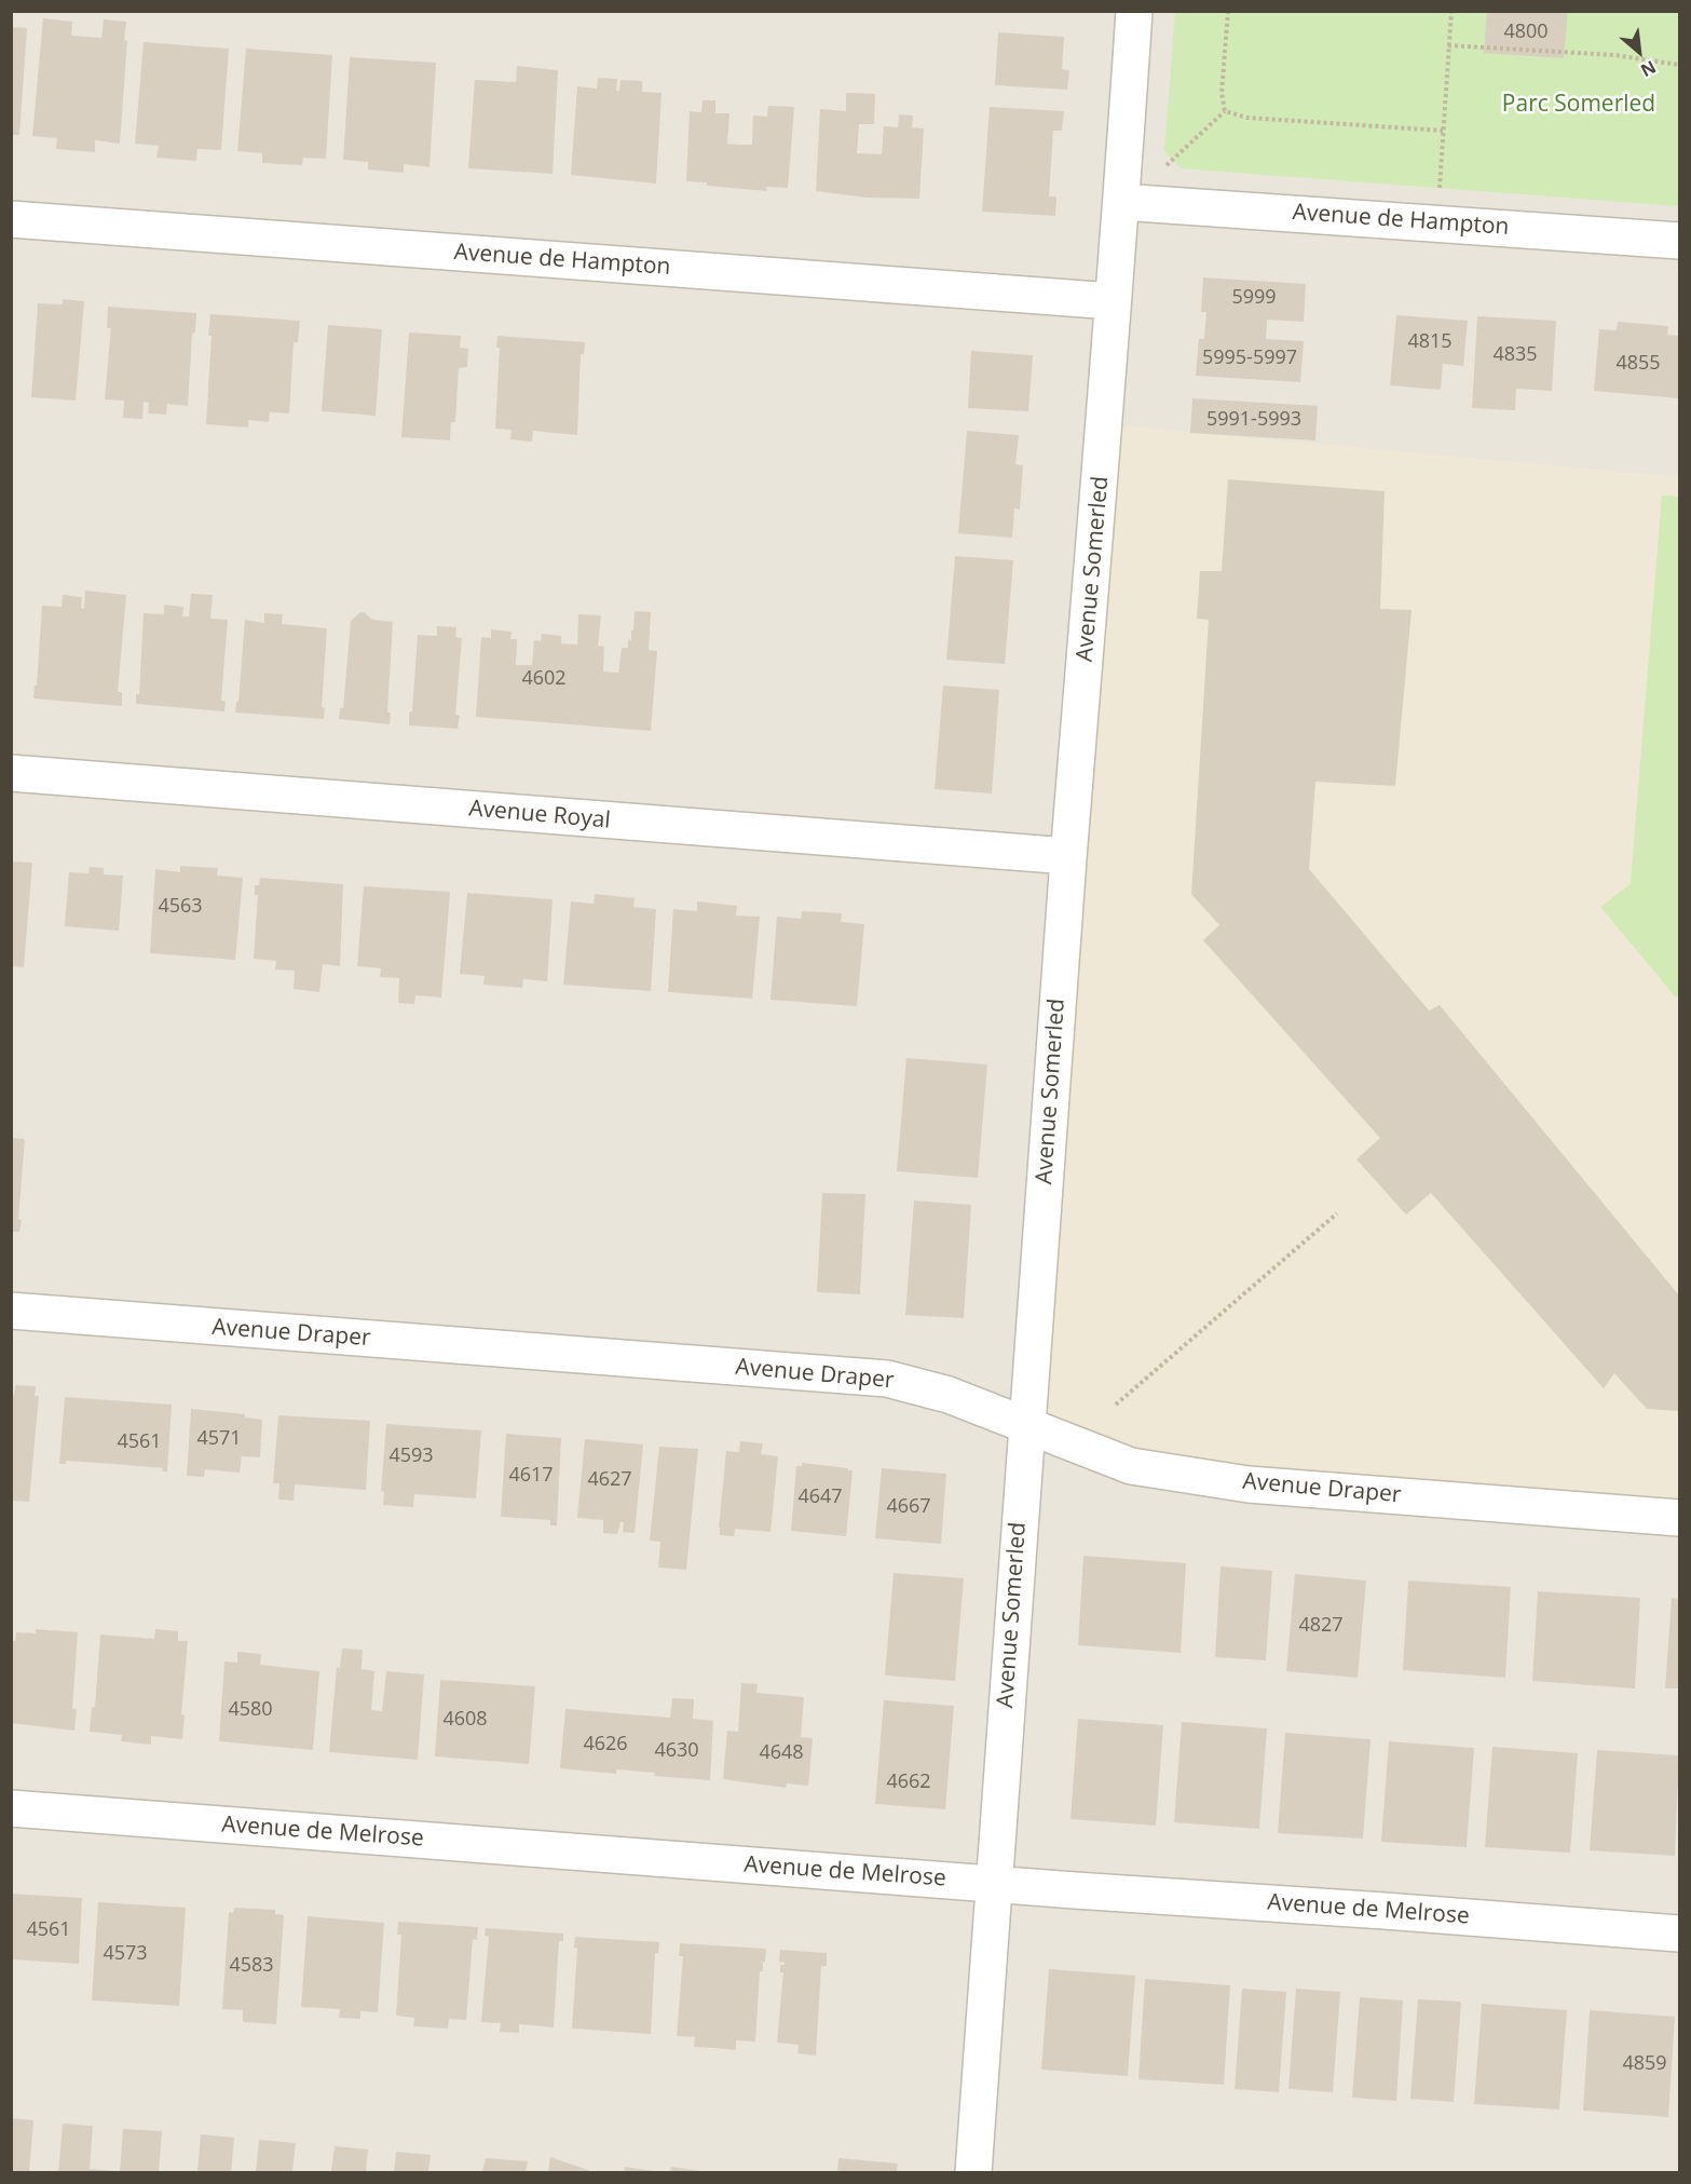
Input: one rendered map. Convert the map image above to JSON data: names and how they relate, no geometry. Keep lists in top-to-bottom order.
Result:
{
  "streets": {
    "street": [
      "Avenue de Hampton",
      "Avenue Somerled",
      "Avenue Royal",
      "Avenue Draper",
      "Avenue de Melrose"
    ]
  },
  "crossings": [
    ["Avenue de Hampton", "Avenue Somerled"],
    ["Avenue Somerled", "Avenue Royal"],
    ["Avenue Somerled", "Avenue Draper"],
    ["Avenue Somerled", "Avenue de Melrose"]
  ],
  "parks": ["Parc Somerled"],
  "house_numbers": [
    "4800",
    "5999",
    "4815",
    "4835",
    "5995-5997",
    "4855",
    "5991-5993",
    "4602",
    "4563",
    "4571",
    "4561",
    "4593",
    "4617",
    "4627",
    "4647",
    "4667",
    "4827",
    "4580",
    "4608",
    "4626",
    "4630",
    "4648",
    "4662",
    "4561",
    "4573",
    "4583",
    "4859"
  ],
  "north": "bottom right"
}
